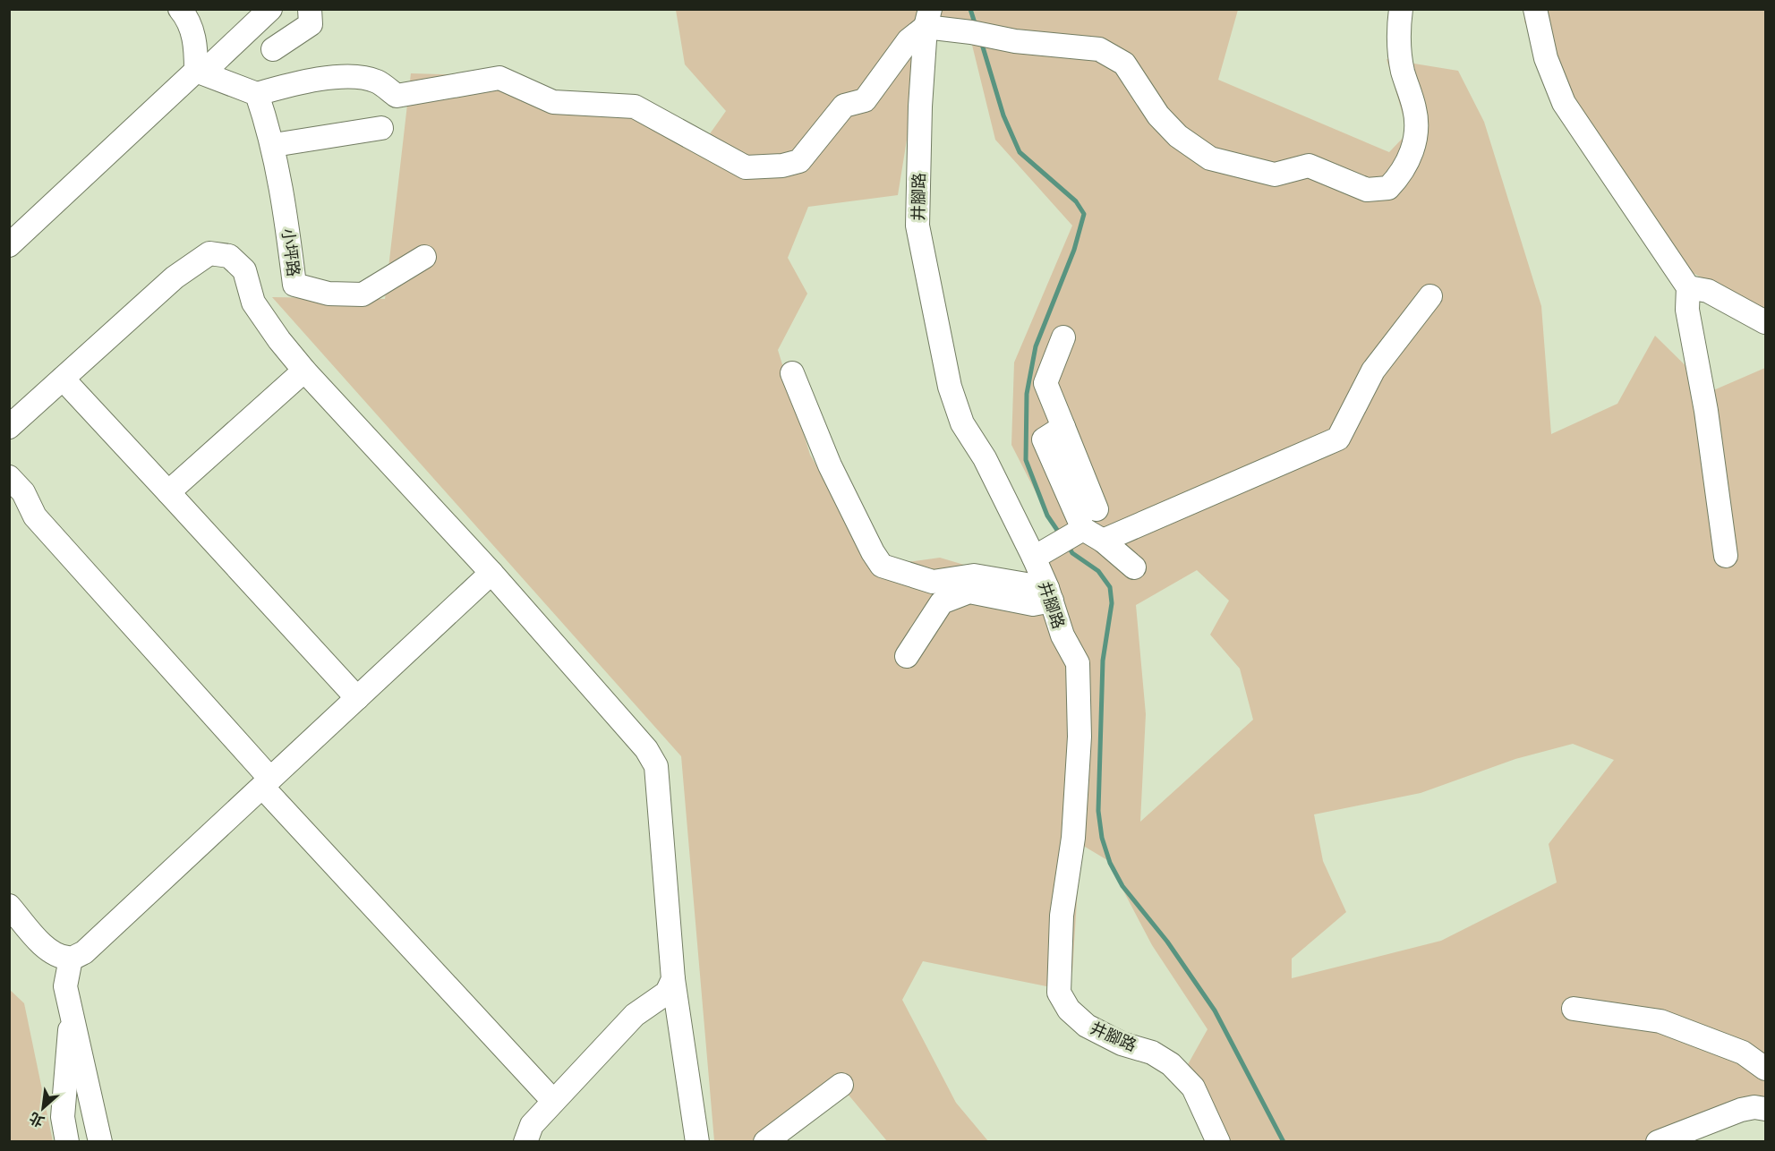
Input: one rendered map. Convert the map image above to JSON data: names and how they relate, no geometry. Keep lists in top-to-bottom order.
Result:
{
  "streets": {
    "street": ["井腳路", "小坪路"]
  },
  "north": "bottom left"
}
